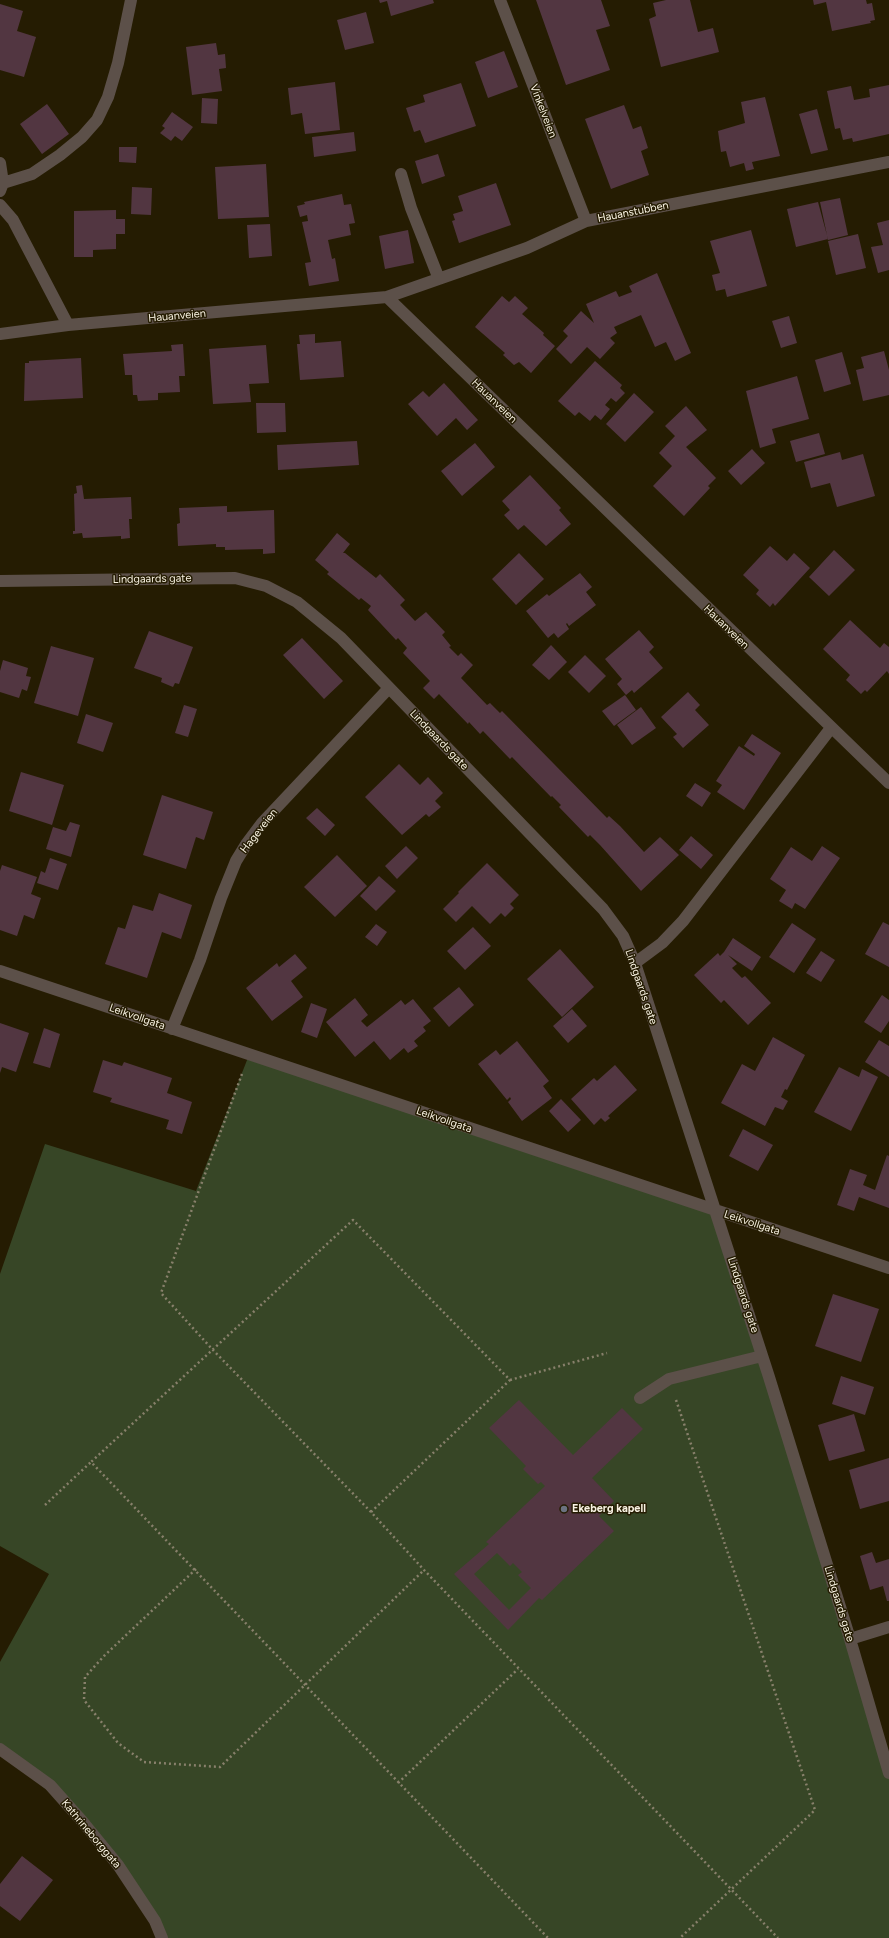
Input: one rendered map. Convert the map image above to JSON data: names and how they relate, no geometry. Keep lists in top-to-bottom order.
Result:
{
  "streets": {
    "street": [
      "Vinkelveien",
      "Hauanstubben",
      "Hauanveien",
      "Lindgaards gate",
      "Hageveien",
      "Leikvollgata",
      "Kathrineborggata"
    ]
  },
  "crossings": [
    ["Vinkelveien", "Hauanstubben"],
    ["Hauanstubben", "Hauanveien"],
    ["Lindgaards gate", "Hageveien"],
    ["Lindgaards gate", "Leikvollgata"],
    ["Hageveien", "Leikvollgata"]
  ],
  "places": ["Ekeberg kapell"]
}
